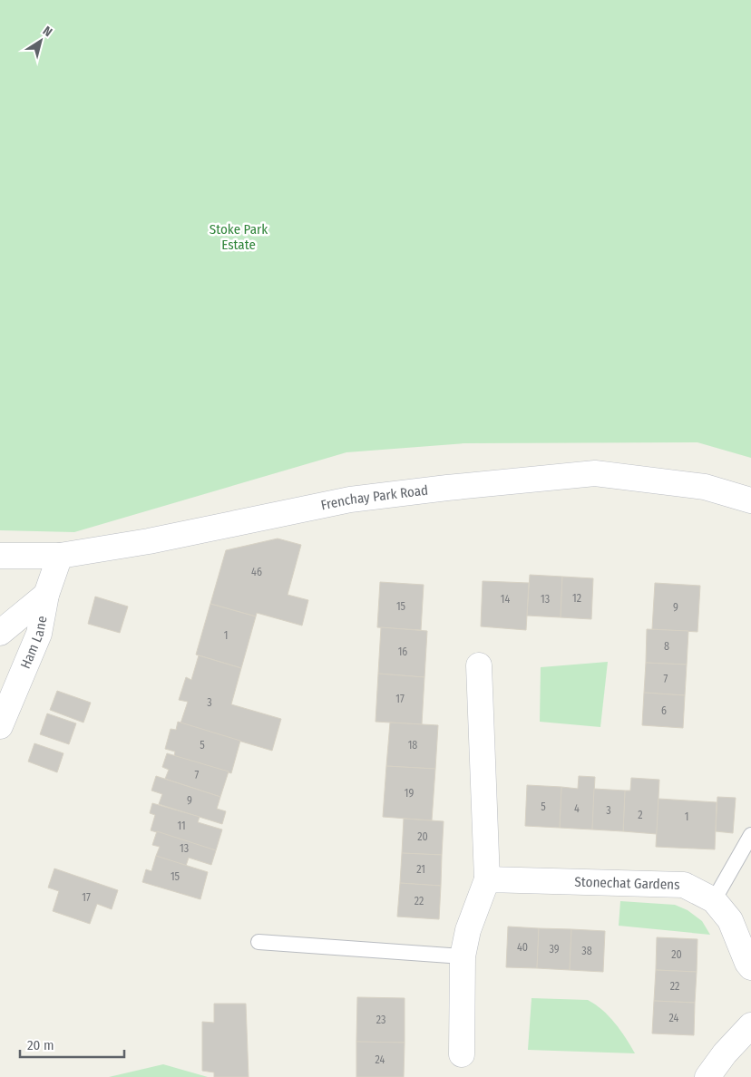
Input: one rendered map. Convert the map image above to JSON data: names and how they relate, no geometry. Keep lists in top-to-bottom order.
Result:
{
  "streets": {
    "street": ["Frenchay Park Road", "Ham Lane", "Stonechat Gardens"]
  },
  "crossings": [
    ["Frenchay Park Road", "Ham Lane"]
  ],
  "parks": ["Stoke Park Estate"],
  "house_numbers": [
    "46",
    "12",
    "14",
    "13",
    "15",
    "9",
    "1",
    "8",
    "16",
    "7",
    "17",
    "3",
    "6",
    "5",
    "18",
    "7",
    "19",
    "9",
    "5",
    "4",
    "3",
    "2",
    "1",
    "11",
    "20",
    "13",
    "21",
    "15",
    "17",
    "22",
    "40",
    "39",
    "38",
    "20",
    "22",
    "24",
    "23",
    "24"
  ],
  "scale_bar": "20 m",
  "north": "top right"
}
